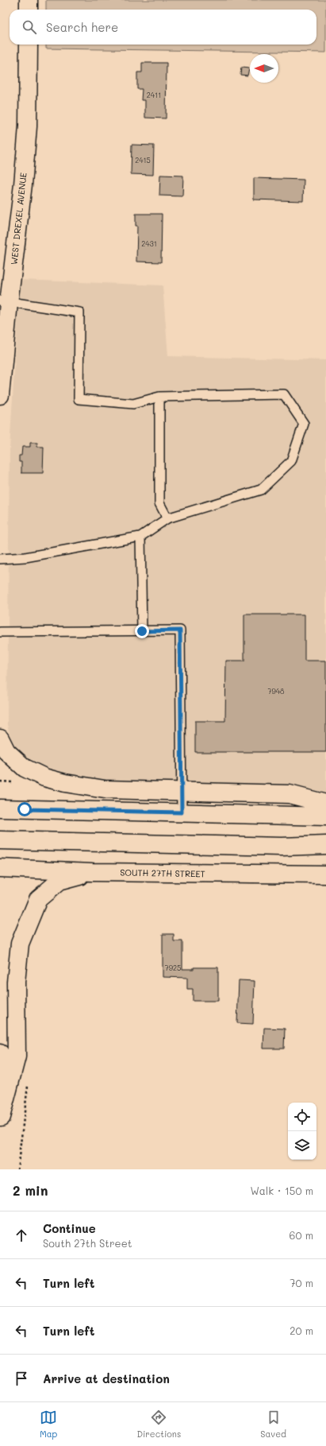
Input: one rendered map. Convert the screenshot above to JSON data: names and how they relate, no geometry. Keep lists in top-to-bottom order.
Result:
{
  "streets": {
    "main road": ["WEST DREXEL AVENUE", "SOUTH 27TH STREET"]
  },
  "house_numbers": [
    "2411",
    "2415",
    "2431",
    "7948",
    "7925"
  ],
  "north": "left",
  "page": {
    "search": "Search here",
    "heading": ["2 min", "Walk · 150 m"],
    "list": [
      ["Continue", "South 27th Street", "60 m"],
      ["Turn left", "70 m"],
      ["Turn left", "20 m"],
      "Arrive at destination"
    ],
    "nav": ["Map", "Directions", "Saved"]
  }
}
